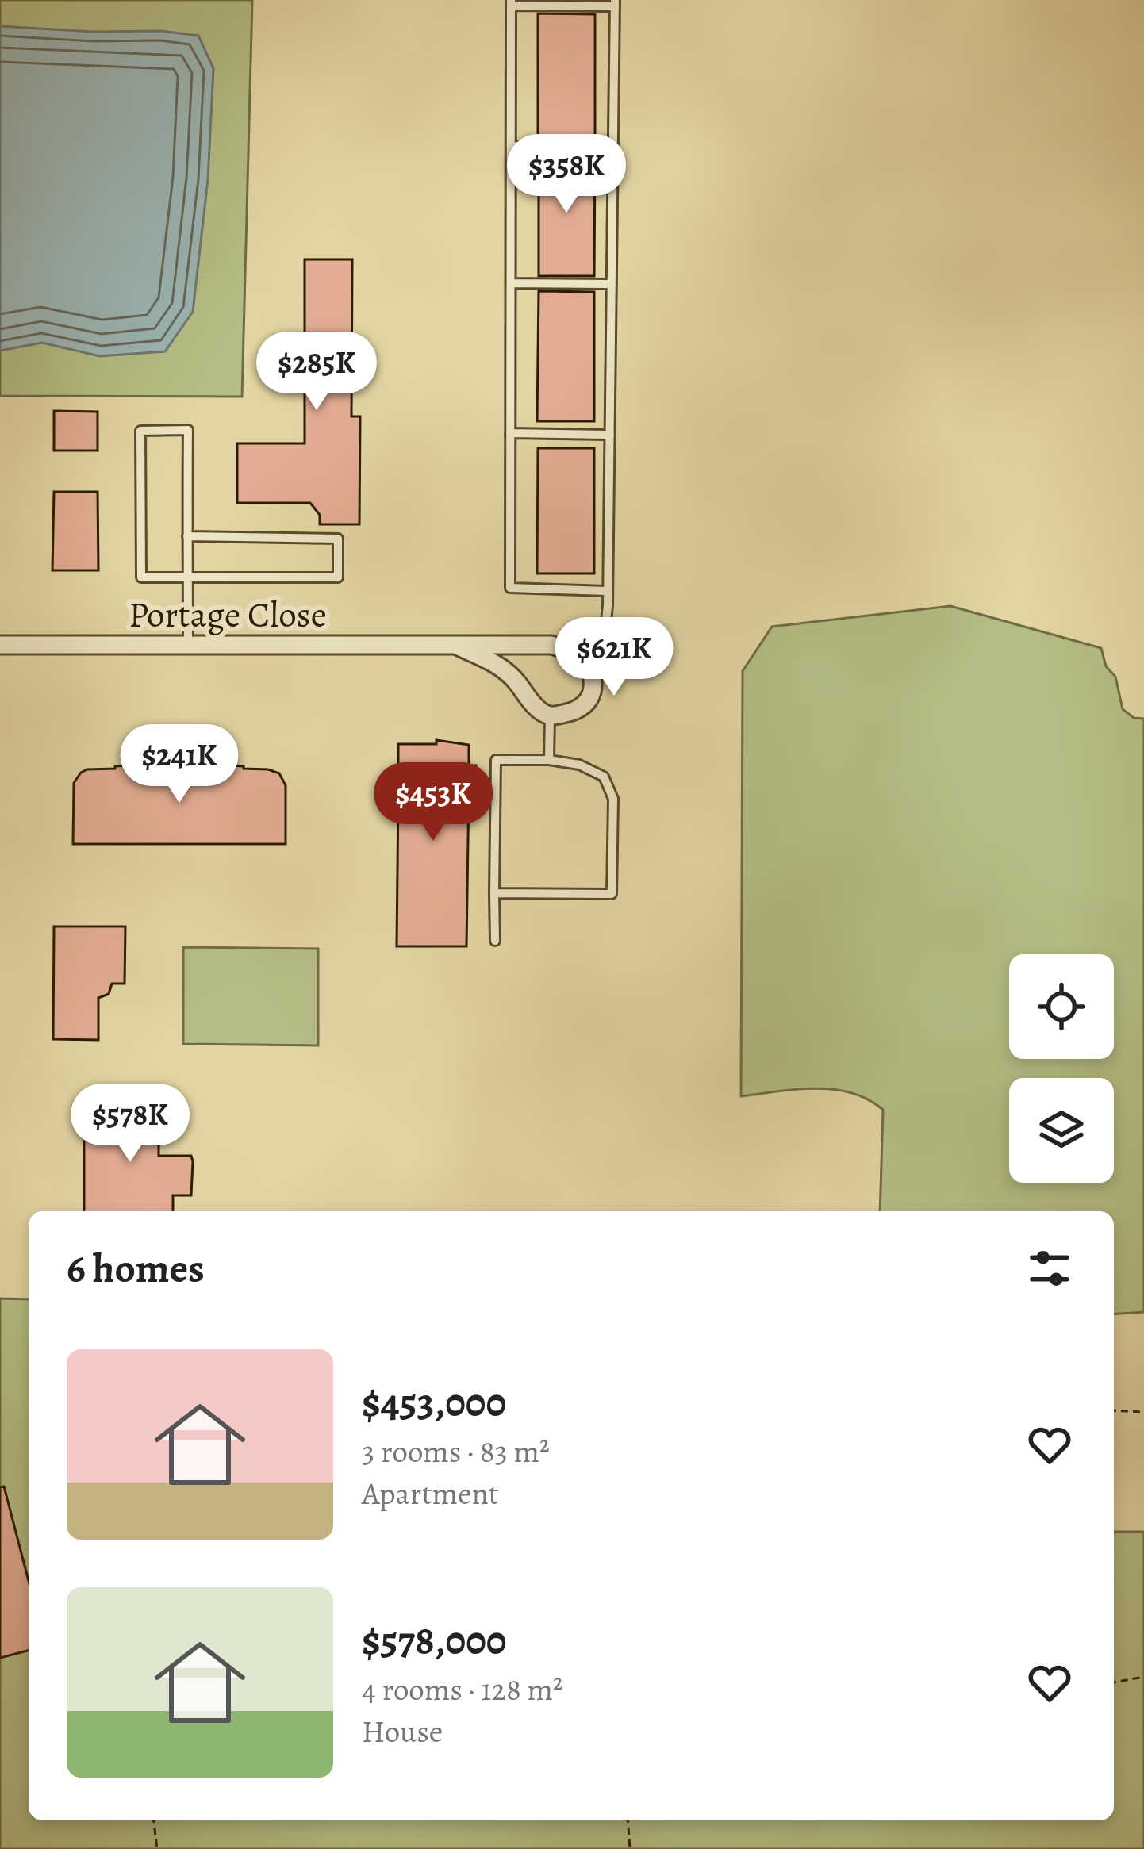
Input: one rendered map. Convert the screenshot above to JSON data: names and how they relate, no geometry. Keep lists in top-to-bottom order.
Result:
{
  "streets": {
    "street": ["Portage Close"]
  },
  "page": {
    "price": [
      "$358K",
      "$285K",
      "$621K",
      "$241K",
      "$453K",
      "$578K"
    ],
    "heading": "6 homes",
    "list": [
      {
        "name": "$453,000",
        "note": "3 rooms · 83 m² · Apartment"
      },
      {
        "name": "$578,000",
        "note": "4 rooms · 128 m² · House"
      }
    ]
  }
}
